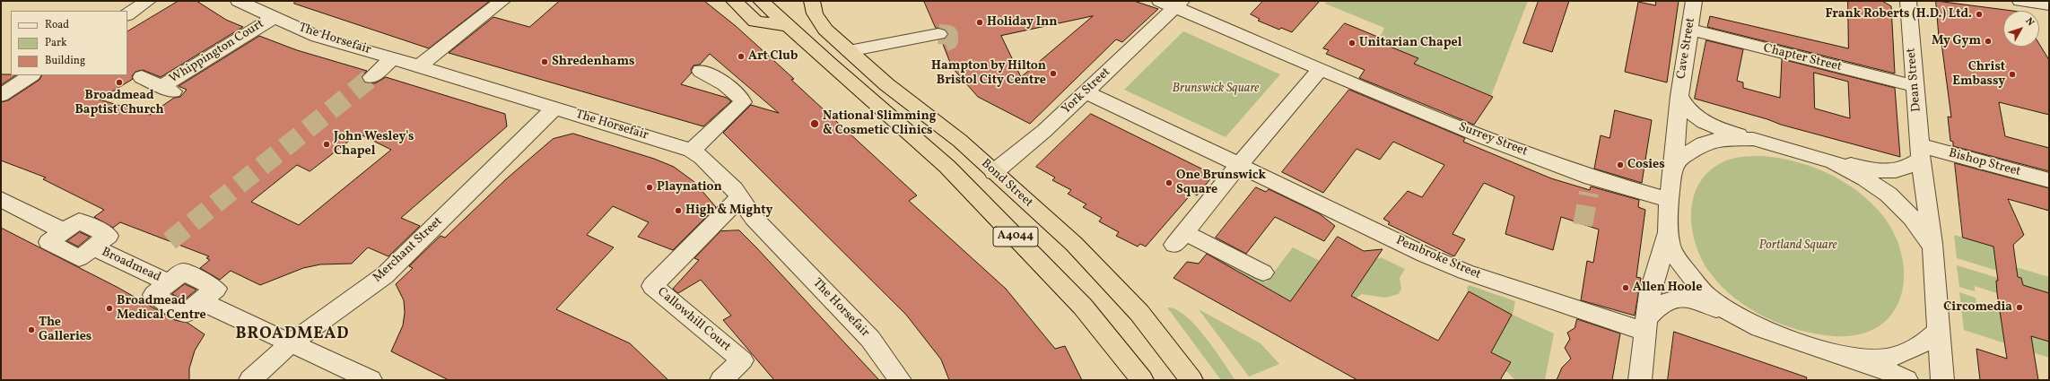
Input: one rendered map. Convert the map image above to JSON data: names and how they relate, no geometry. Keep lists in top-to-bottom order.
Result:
{
  "streets": {
    "highway": ["Bond Street", "A4044"],
    "street": [
      "The Horsefair",
      "Cave Street",
      "Whippington Court",
      "Chapter Street",
      "Dean Street",
      "York Street",
      "Surrey Street",
      "Bishop Street",
      "Merchant Street",
      "Pembroke Street",
      "Broadmead",
      "Callowhill Court"
    ]
  },
  "crossings": [
    ["The Horsefair", "Whippington Court"],
    ["The Horsefair", "Merchant Street"],
    ["The Horsefair", "Callowhill Court"],
    ["Cave Street", "Chapter Street"],
    ["Chapter Street", "Dean Street"],
    ["Dean Street", "Bishop Street"],
    ["York Street", "Bond Street"],
    ["Merchant Street", "Broadmead"]
  ],
  "districts": ["BROADMEAD"],
  "parks": ["Brunswick Square", "Portland Square"],
  "places": [
    "Frank Roberts (H.D.) Ltd.",
    "Holiday Inn",
    "My Gym",
    "Unitarian Chapel",
    "Art Club",
    "Shredenhams",
    "Hampton by Hilton Bristol City Centre",
    "Christ Embassy",
    "Broadmead Baptist Church",
    "National Slimming & Cosmetic Clinics",
    "John Wesley's Chapel",
    "Cosies",
    "One Brunswick Square",
    "Playnation",
    "High & Mighty",
    "Allen Hoole",
    "Circomedia",
    "Broadmead Medical Centre",
    "The Galleries"
  ],
  "legend": ["Road", "Park", "Building"],
  "north": "top right"
}
